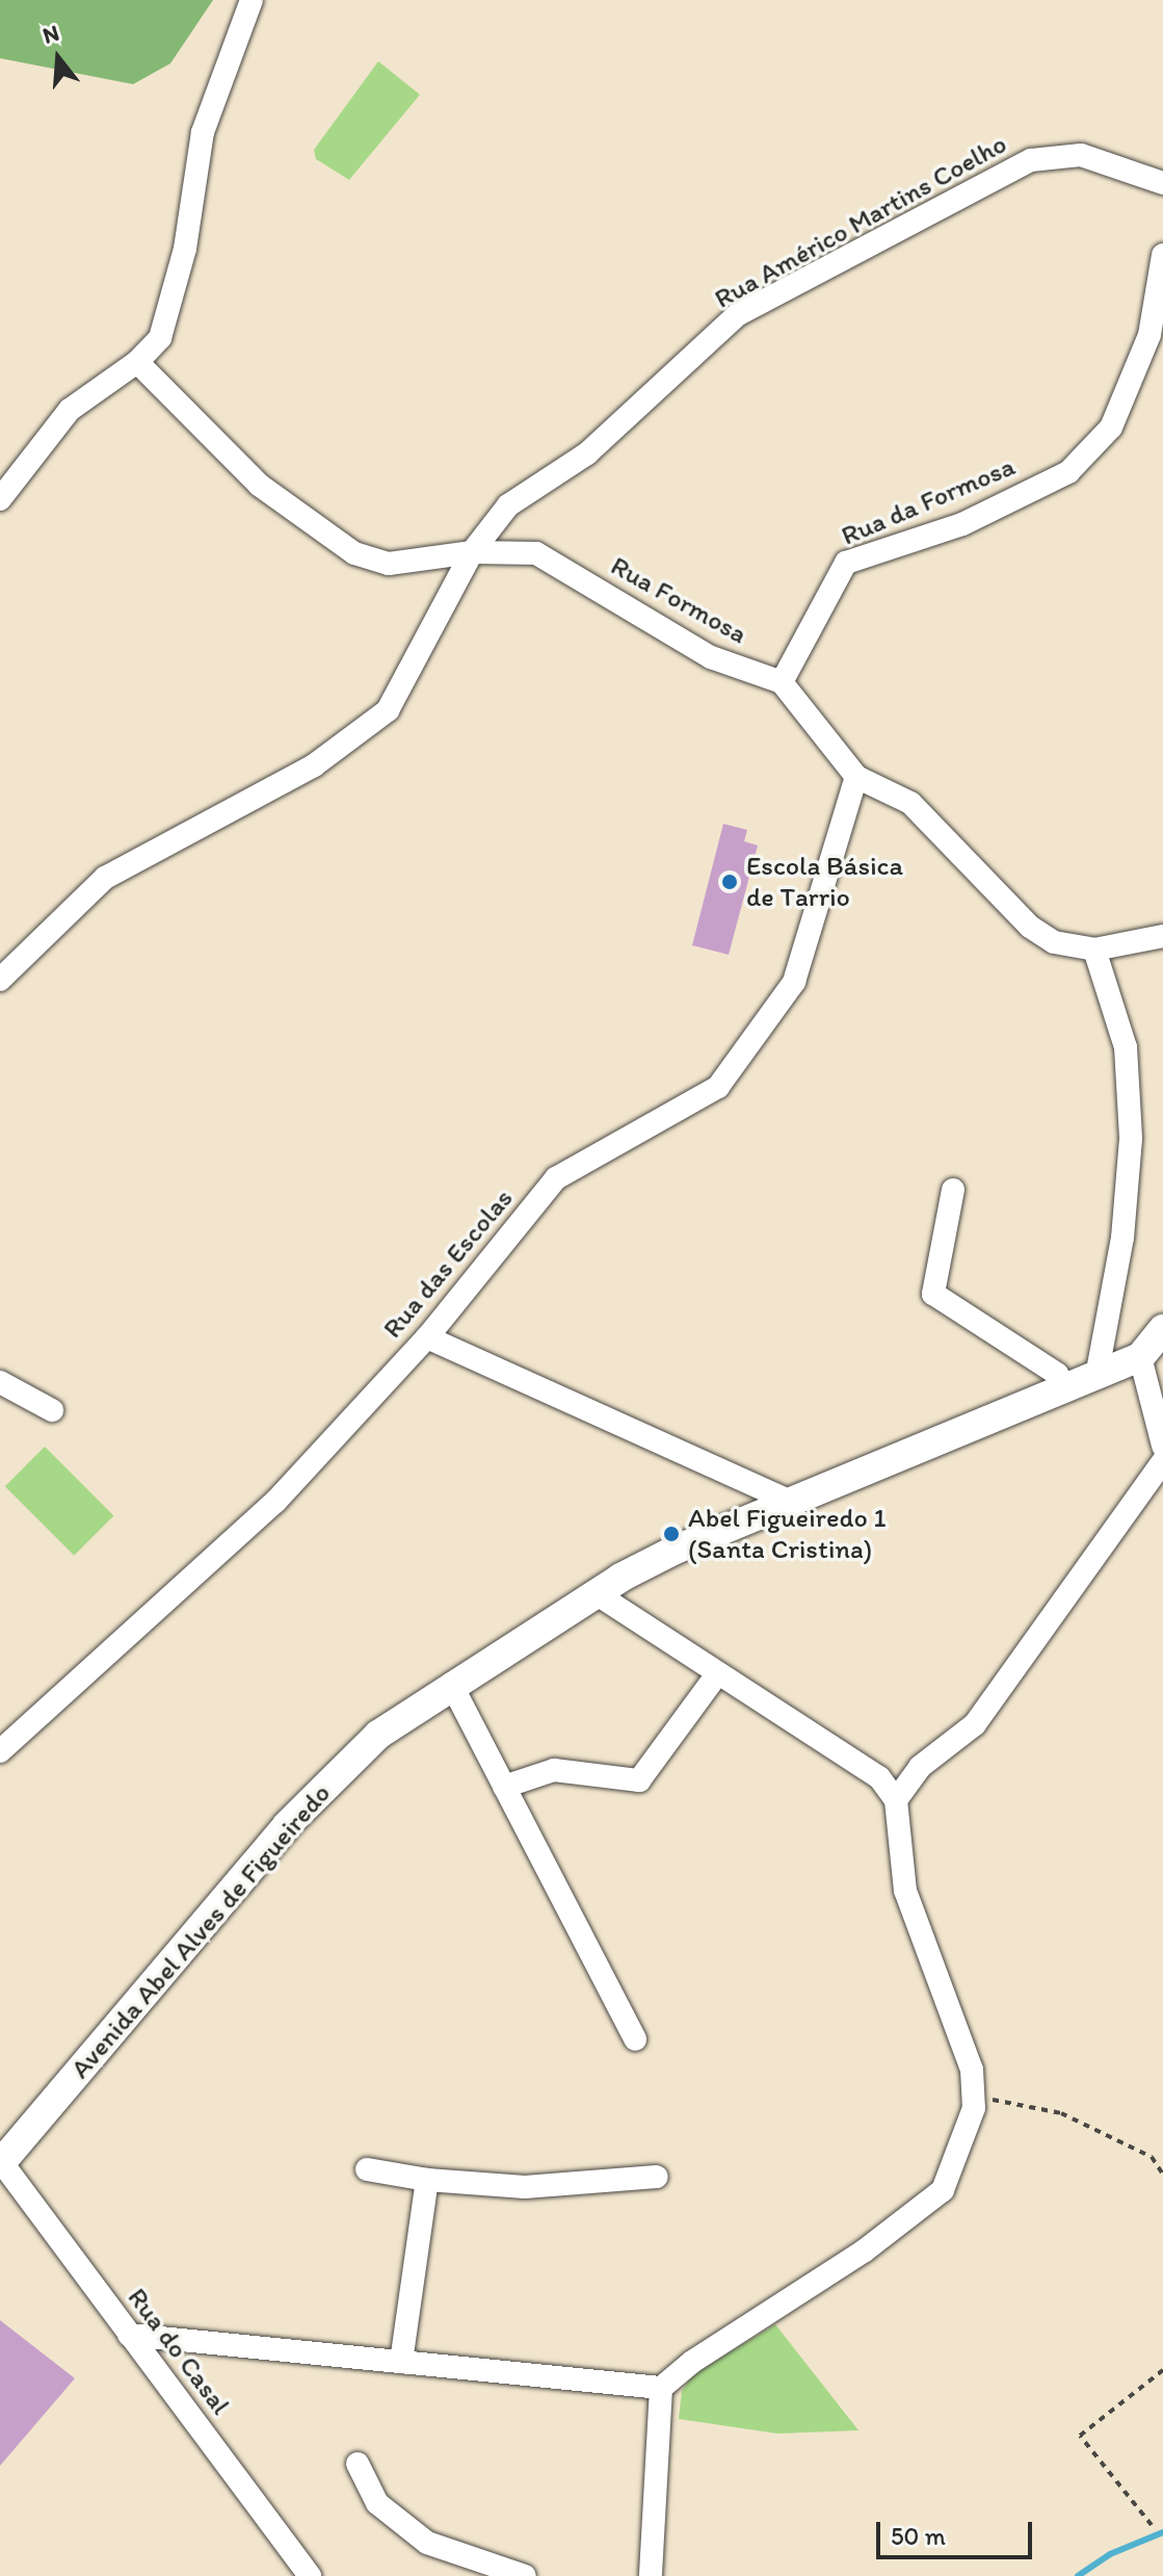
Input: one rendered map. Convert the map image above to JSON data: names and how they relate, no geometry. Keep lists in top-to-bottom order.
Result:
{
  "streets": {
    "main road": ["Avenida Abel Alves de Figueiredo"],
    "street": [
      "Rua Américo Martins Coelho",
      "Rua da Formosa",
      "Rua Formosa",
      "Rua das Escolas",
      "Rua do Casal"
    ]
  },
  "crossings": [
    ["Rua Américo Martins Coelho", "Rua Formosa"],
    ["Rua da Formosa", "Rua Formosa"],
    ["Avenida Abel Alves de Figueiredo", "Rua do Casal"]
  ],
  "places": ["Escola Básica de Tarrio", "Abel Figueiredo 1 (Santa Cristina)"],
  "scale_bar": "50 m",
  "north": "top"
}
